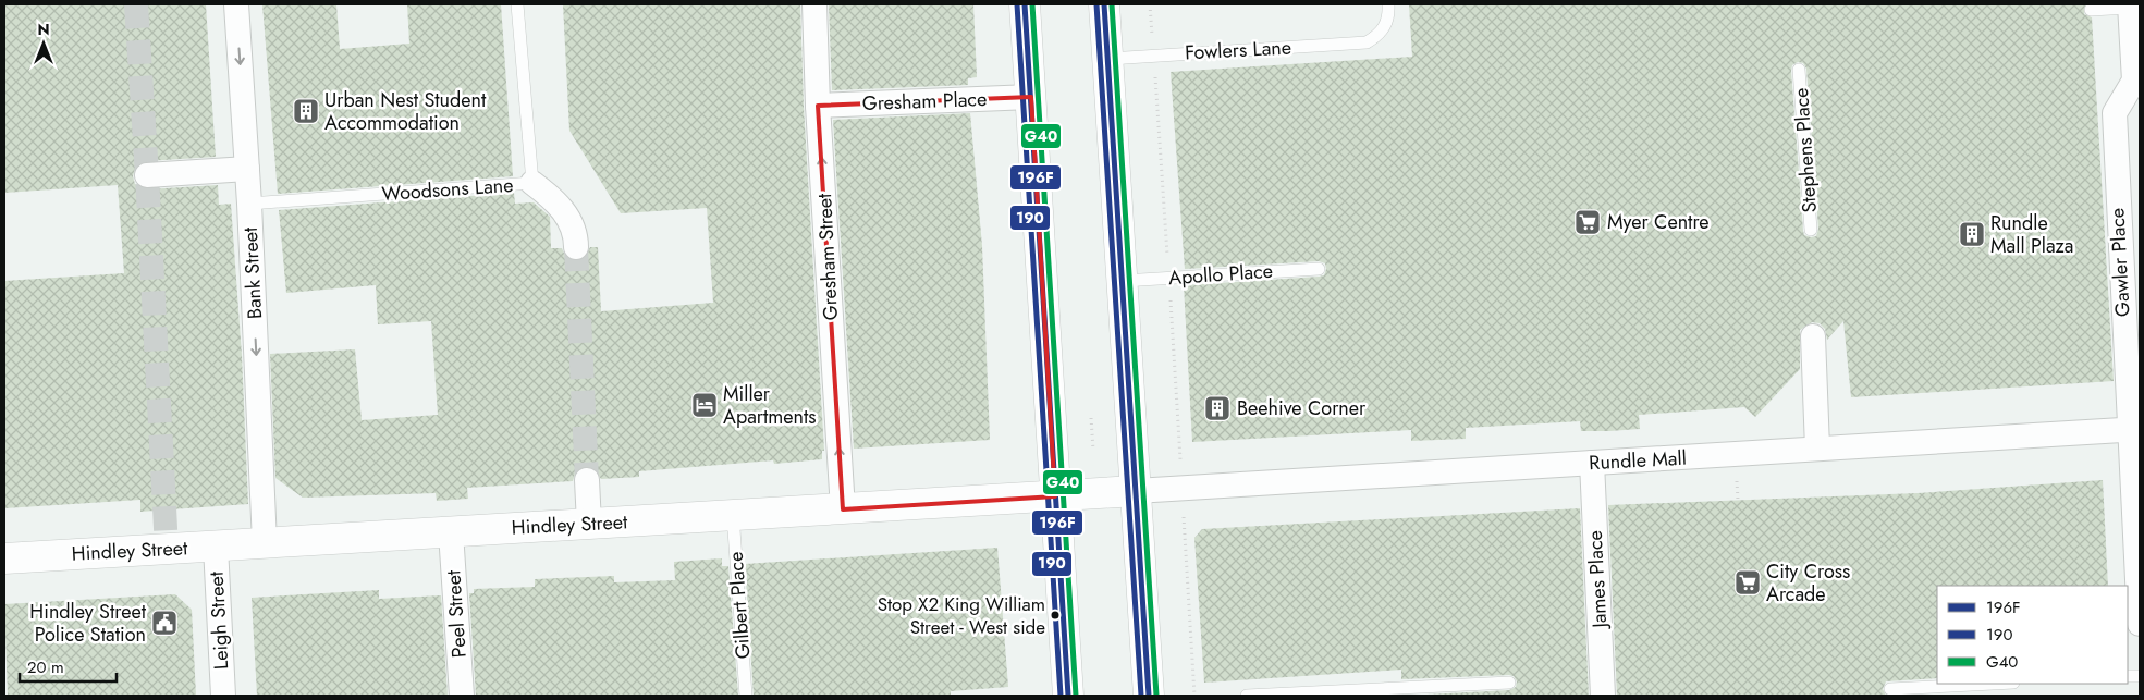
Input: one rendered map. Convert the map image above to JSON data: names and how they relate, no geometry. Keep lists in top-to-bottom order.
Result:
{
  "streets": {
    "main road": ["Hindley Street"],
    "street": [
      "Gresham Place",
      "Gresham Street",
      "Gawler Place",
      "Bank Street",
      "Rundle Mall",
      "James Place",
      "Peel Street",
      "Leigh Street"
    ],
    "lane": [
      "Fowlers Lane",
      "Stephens Place",
      "Woodsons Lane",
      "Apollo Place",
      "Gilbert Place"
    ]
  },
  "crossings": [
    ["Gresham Place", "Gresham Street"],
    ["Woodsons Lane", "Bank Street"],
    ["Gresham Street", "Hindley Street"],
    ["Gawler Place", "Rundle Mall"],
    ["Bank Street", "Hindley Street"],
    ["Rundle Mall", "Hindley Street"],
    ["Rundle Mall", "James Place"],
    ["Hindley Street", "Gilbert Place"],
    ["Hindley Street", "Peel Street"],
    ["Hindley Street", "Leigh Street"]
  ],
  "one_way": ["Gresham Street", "Bank Street"],
  "places": {
    "building": ["Urban Nest Student Accommodation", "Rundle Mall Plaza", "Beehive Corner"],
    "supermarket": ["Myer Centre", "City Cross Arcade"],
    "hotel": ["Miller Apartments"],
    "other": ["Stop X2 King William Street - West side"],
    "public building": ["Hindley Street Police Station"]
  },
  "lines": ["transit line 196F", "transit line 190", "transit line G40"],
  "legend": ["196F", "190", "G40"],
  "scale_bar": "20 m",
  "north": "top"
}
